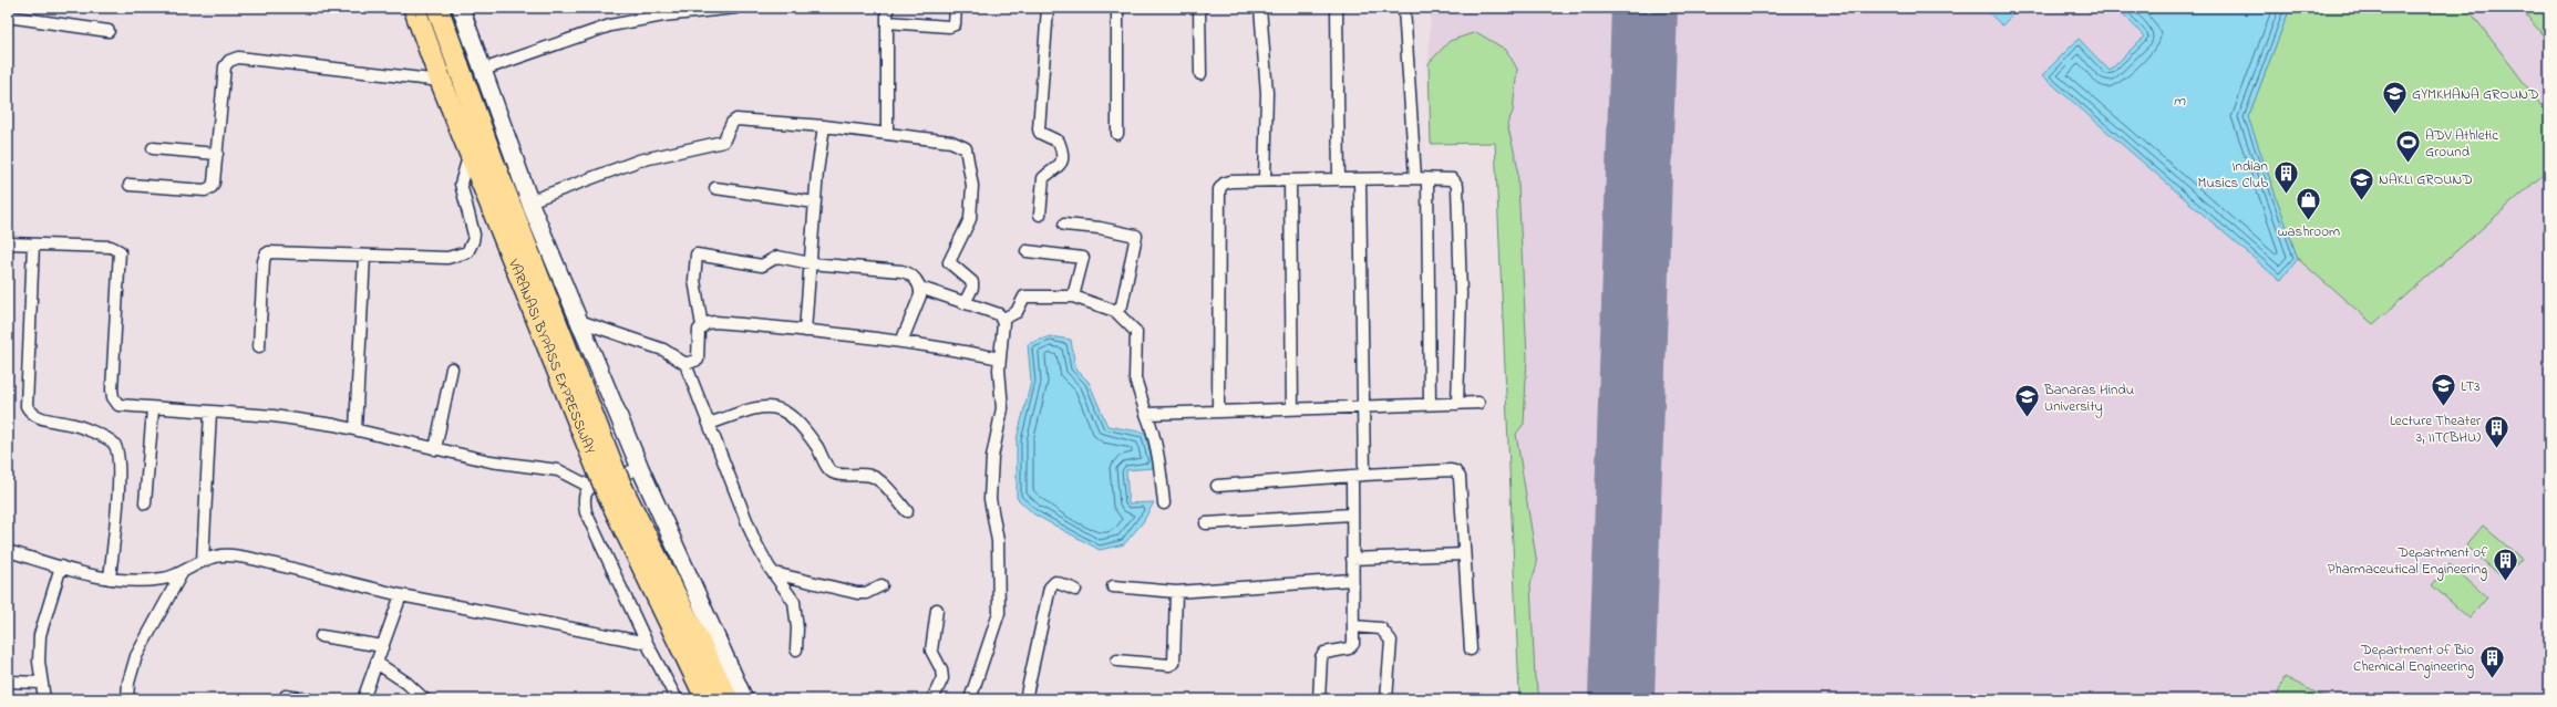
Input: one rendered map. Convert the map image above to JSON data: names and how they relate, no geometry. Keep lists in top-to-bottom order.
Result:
{
  "streets": {
    "highway": ["VARANASI BYPASS EXPRESSWAY"]
  },
  "water": ["m"],
  "places": {
    "school or university": [
      "GYMKHANA GROUND",
      "NAKLI GROUND",
      "LT3",
      "Banaras Hindu University"
    ],
    "sports": ["ADV Athletic Ground"],
    "building": [
      "Indian Musics Club",
      "Lecture Theater 3, IIT(BHU)",
      "Department of Pharmaceutical Engineering",
      "Department of Bio Chemical Engineering"
    ],
    "shop": ["washroom"]
  }
}
